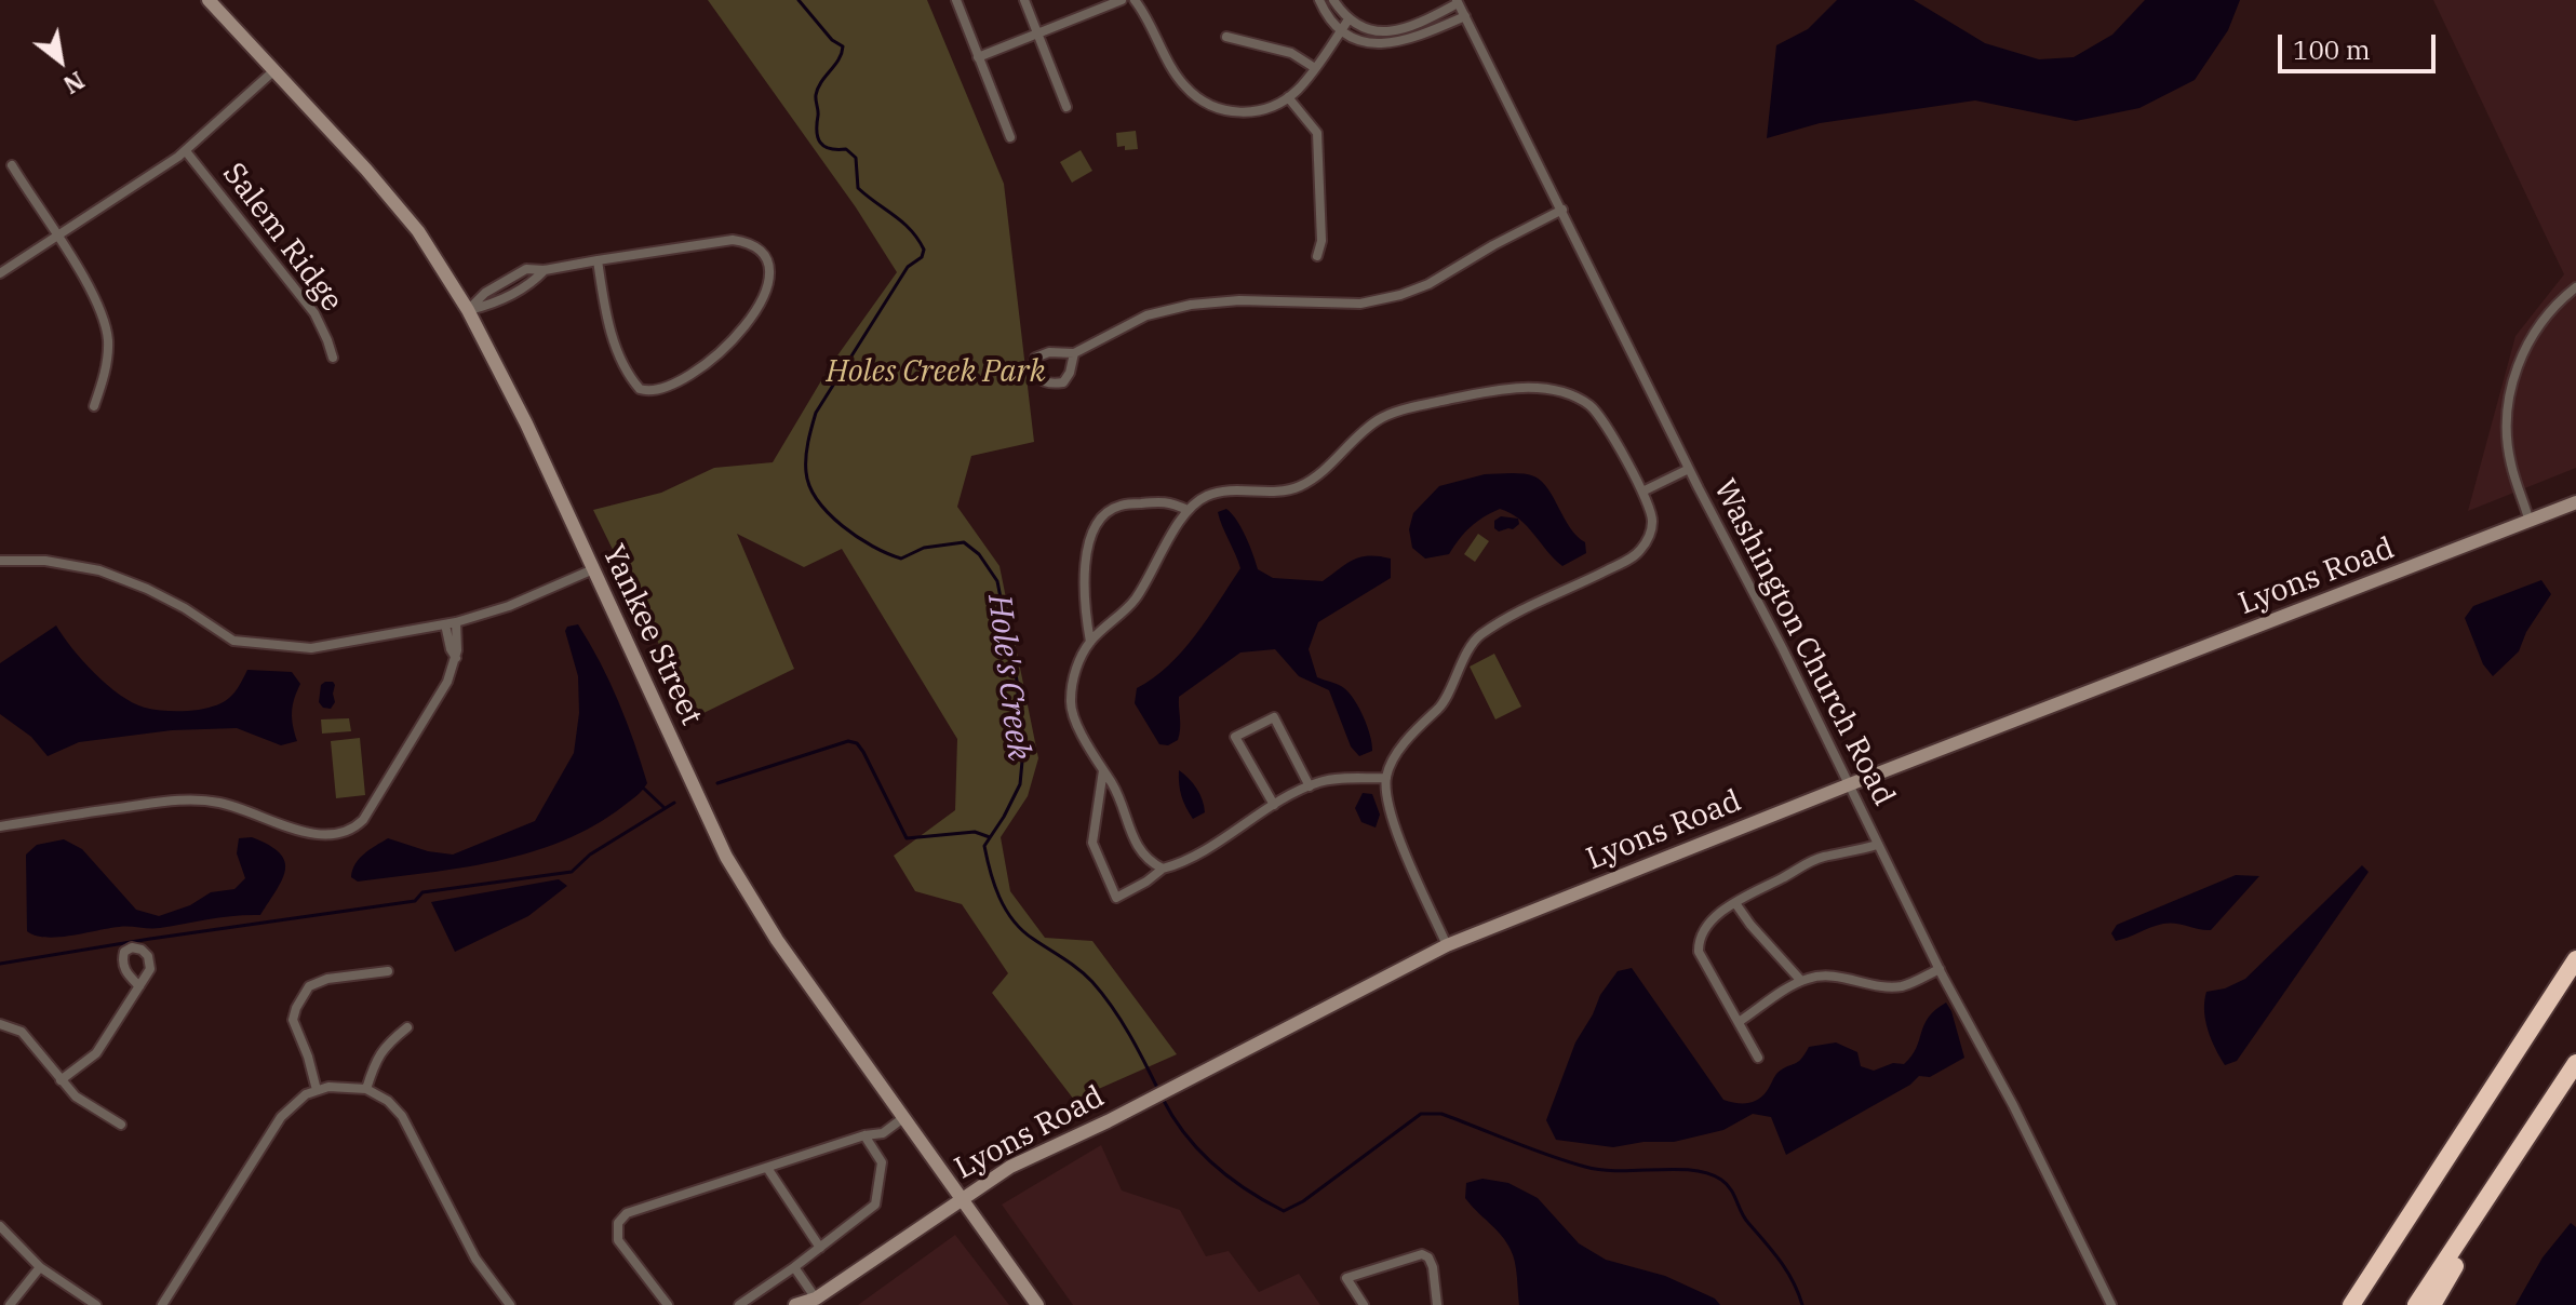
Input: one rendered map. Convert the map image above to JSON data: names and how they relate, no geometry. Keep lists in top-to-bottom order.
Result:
{
  "streets": {
    "main road": ["Lyons Road", "Yankee Street"],
    "street": ["Salem Ridge", "Washington Church Road"]
  },
  "crossings": [
    ["Lyons Road", "Yankee Street"],
    ["Lyons Road", "Washington Church Road"]
  ],
  "water": ["Hole's Creek"],
  "parks": ["Holes Creek Park"],
  "scale_bar": "100 m",
  "north": "bottom right"
}
